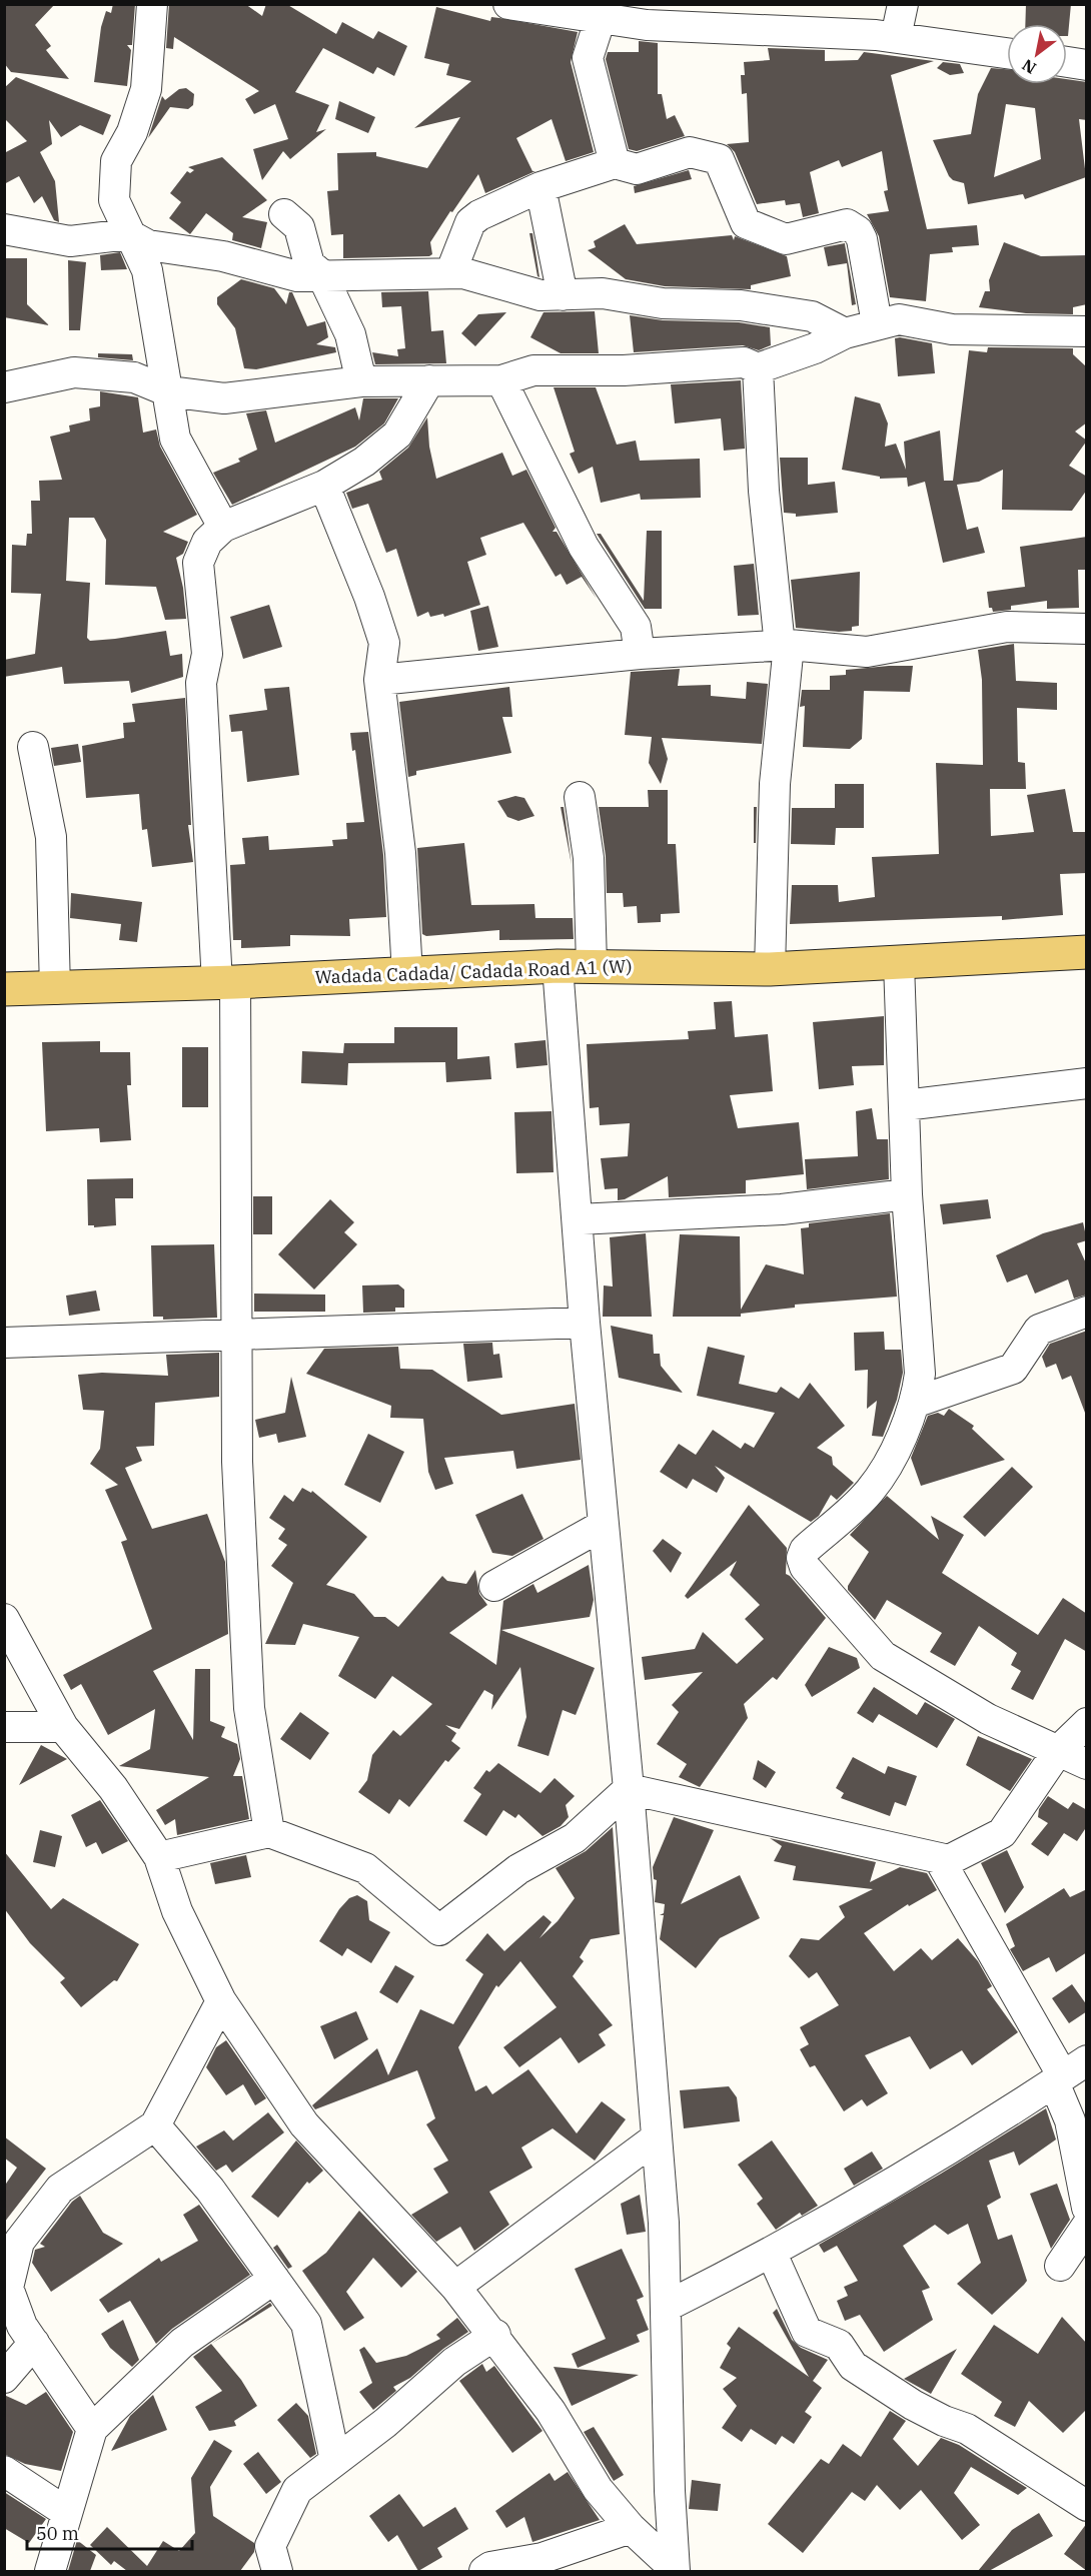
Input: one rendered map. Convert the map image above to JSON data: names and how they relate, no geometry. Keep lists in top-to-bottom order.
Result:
{
  "streets": {
    "main road": ["Wadada Cadada/ Cadada Road A1 (W)"]
  },
  "scale_bar": "50 m",
  "north": "bottom left"
}
